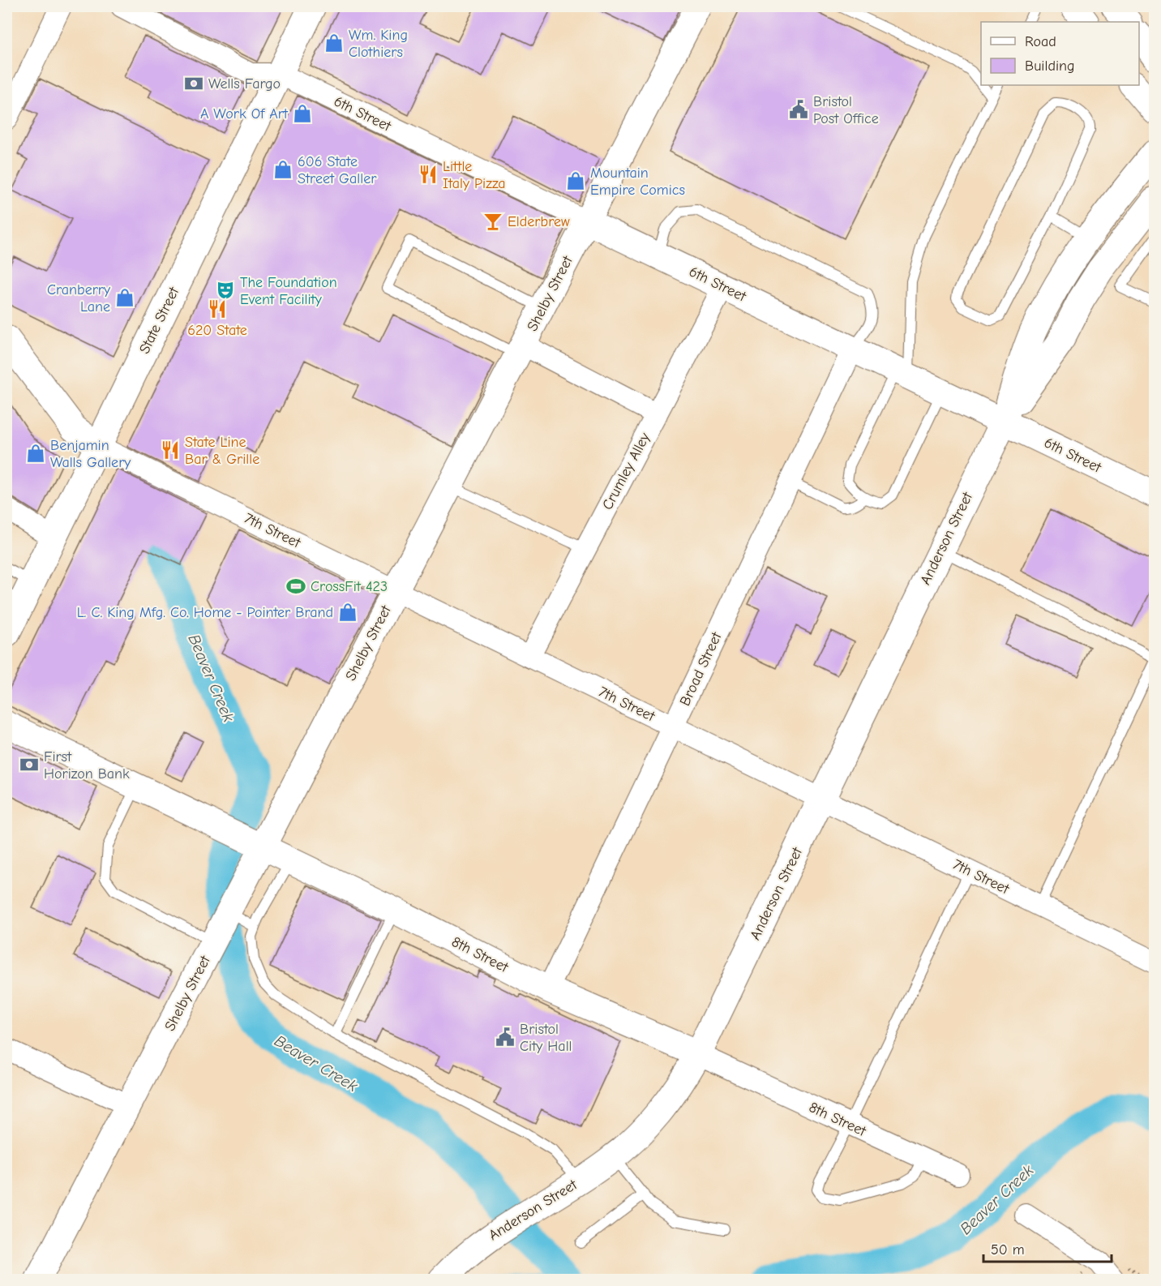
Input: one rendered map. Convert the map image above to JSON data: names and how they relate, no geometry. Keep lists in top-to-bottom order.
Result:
{
  "streets": {
    "main road": ["State Street", "Anderson Street"],
    "street": [
      "6th Street",
      "Shelby Street",
      "Crumley Alley",
      "7th Street",
      "Broad Street",
      "8th Street"
    ]
  },
  "crossings": [
    ["6th Street", "Shelby Street"],
    ["6th Street", "State Street"],
    ["6th Street", "Crumley Alley"],
    ["6th Street", "Anderson Street"],
    ["6th Street", "Broad Street"],
    ["Shelby Street", "7th Street"],
    ["Shelby Street", "8th Street"],
    ["State Street", "7th Street"],
    ["Crumley Alley", "7th Street"],
    ["7th Street", "Anderson Street"],
    ["7th Street", "Broad Street"],
    ["Anderson Street", "8th Street"],
    ["Broad Street", "8th Street"]
  ],
  "water": ["Beaver Creek"],
  "places": {
    "shop": [
      "Wm. King Clothiers",
      "A Work Of Art",
      "606 State Street Galler",
      "Mountain Empire Comics",
      "Cranberry Lane",
      "Benjamin Walls Gallery",
      "L. C. King Mfg. Co. Home - Pointer Brand"
    ],
    "bank": ["Wells Fargo", "First Horizon Bank"],
    "public building": ["Bristol Post Office", "Bristol City Hall"],
    "restaurant": ["Little Italy Pizza", "620 State", "State Line Bar & Grille"],
    "bar": ["Elderbrew"],
    "theatre": ["The Foundation Event Facility"],
    "sports": ["CrossFit 423"]
  },
  "legend": ["Road", "Building"],
  "scale_bar": "50 m"
}
